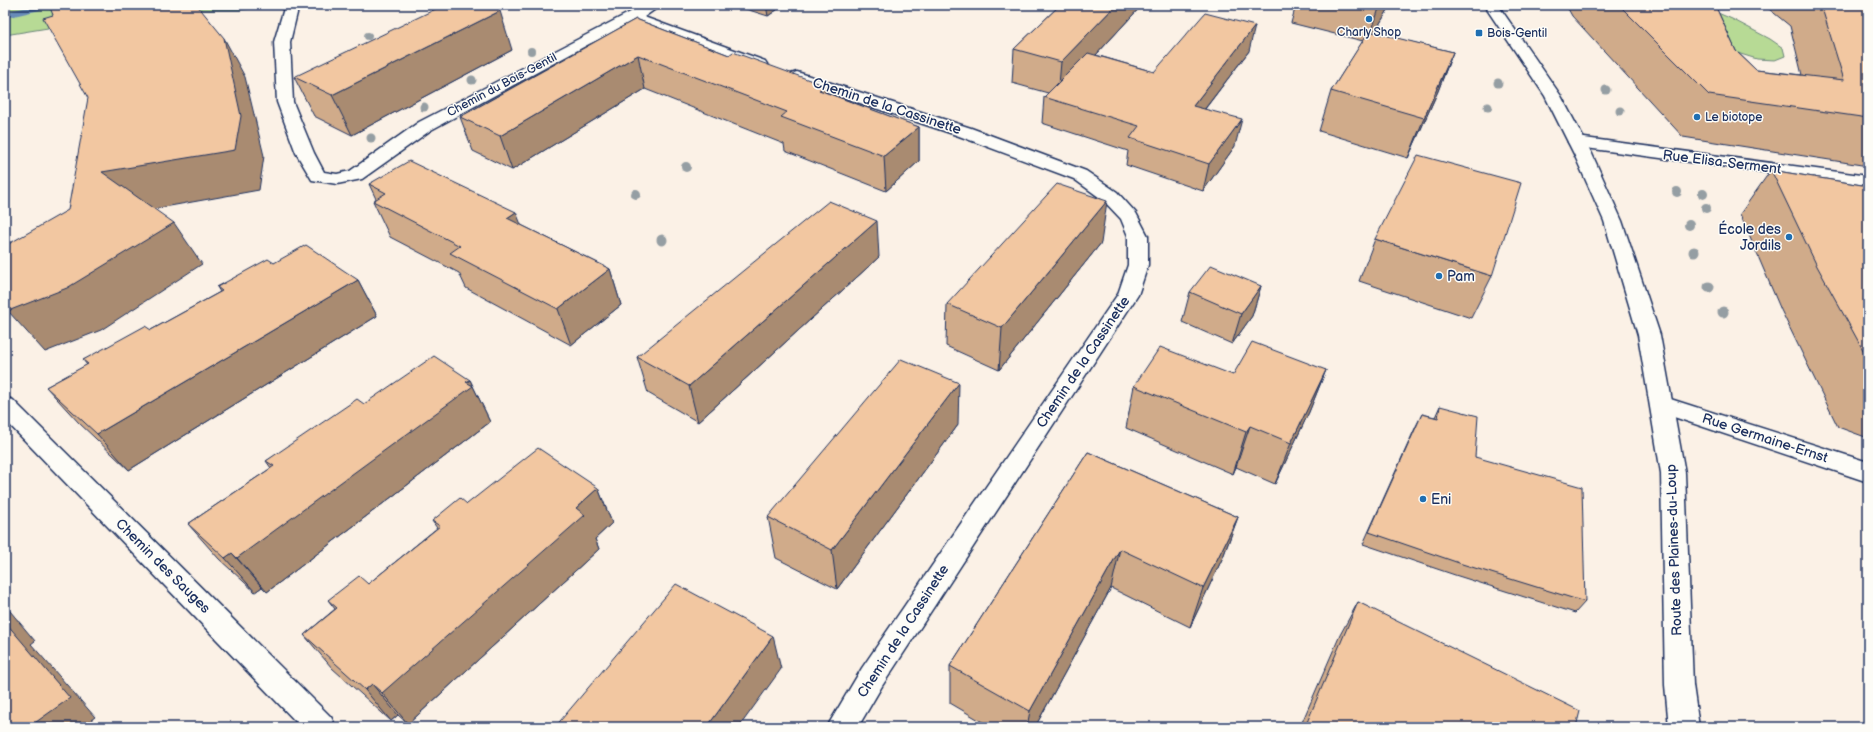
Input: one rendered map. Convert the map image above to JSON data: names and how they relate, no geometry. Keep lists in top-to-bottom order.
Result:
{
  "streets": {
    "street": [
      "Chemin du Bois-Gentil",
      "Chemin de la Cassinette",
      "Rue Elisa-Serment",
      "Rue Germaine-Ernst",
      "Route des Plaines-du-Loup",
      "Chemin des Sauges"
    ]
  },
  "crossings": [
    ["Chemin du Bois-Gentil", "Chemin de la Cassinette"],
    ["Rue Elisa-Serment", "Route des Plaines-du-Loup"],
    ["Rue Germaine-Ernst", "Route des Plaines-du-Loup"]
  ],
  "places": {
    "other": [
      "Charly Shop",
      "Le biotope",
      "École des Jordils",
      "Pam",
      "Eni"
    ],
    "transit": ["Bois-Gentil"]
  }
}
